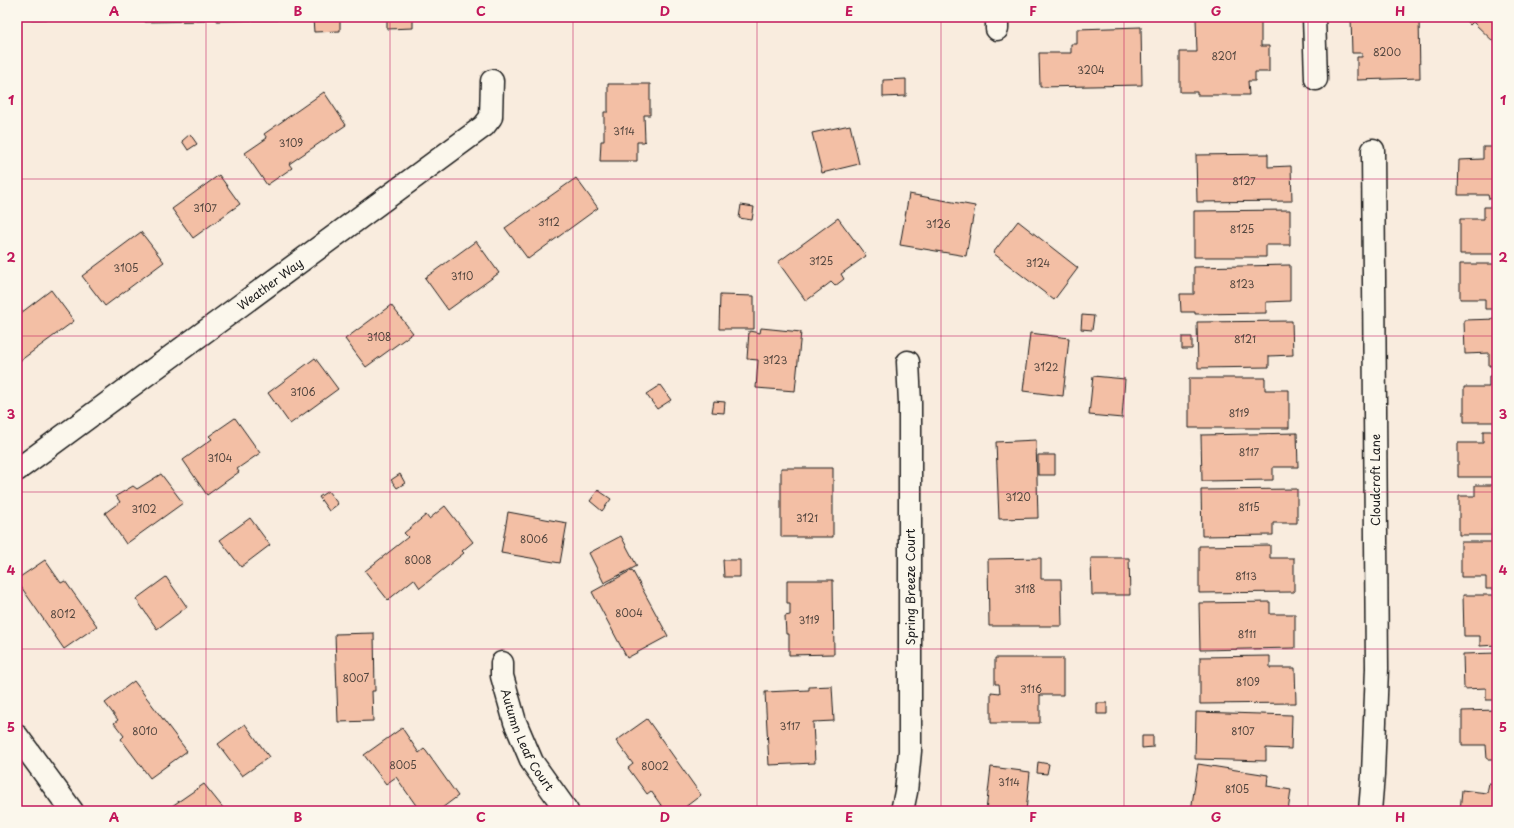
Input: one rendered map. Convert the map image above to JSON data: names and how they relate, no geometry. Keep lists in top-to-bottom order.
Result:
{
  "streets": {
    "street": [
      "Weather Way",
      "Cloudcroft Lane",
      "Spring Breeze Court",
      "Autumn Leaf Court"
    ]
  },
  "house_numbers": [
    "8200",
    "8201",
    "3204",
    "3114",
    "3109",
    "8127",
    "3107",
    "3112",
    "3126",
    "8125",
    "3125",
    "3124",
    "3105",
    "3110",
    "8123",
    "3108",
    "8121",
    "3123",
    "3122",
    "3106",
    "8119",
    "8117",
    "3104",
    "3120",
    "8115",
    "3102",
    "3121",
    "8006",
    "8008",
    "8113",
    "3118",
    "8004",
    "8012",
    "3119",
    "8111",
    "8007",
    "8109",
    "3116",
    "3117",
    "8010",
    "8107",
    "8005",
    "8002",
    "3114",
    "8105"
  ],
  "grid": {
    "columns": [
      "A",
      "B",
      "C",
      "D",
      "E",
      "F",
      "G",
      "H"
    ],
    "rows": [
      "1",
      "2",
      "3",
      "4",
      "5"
    ]
  }
}
